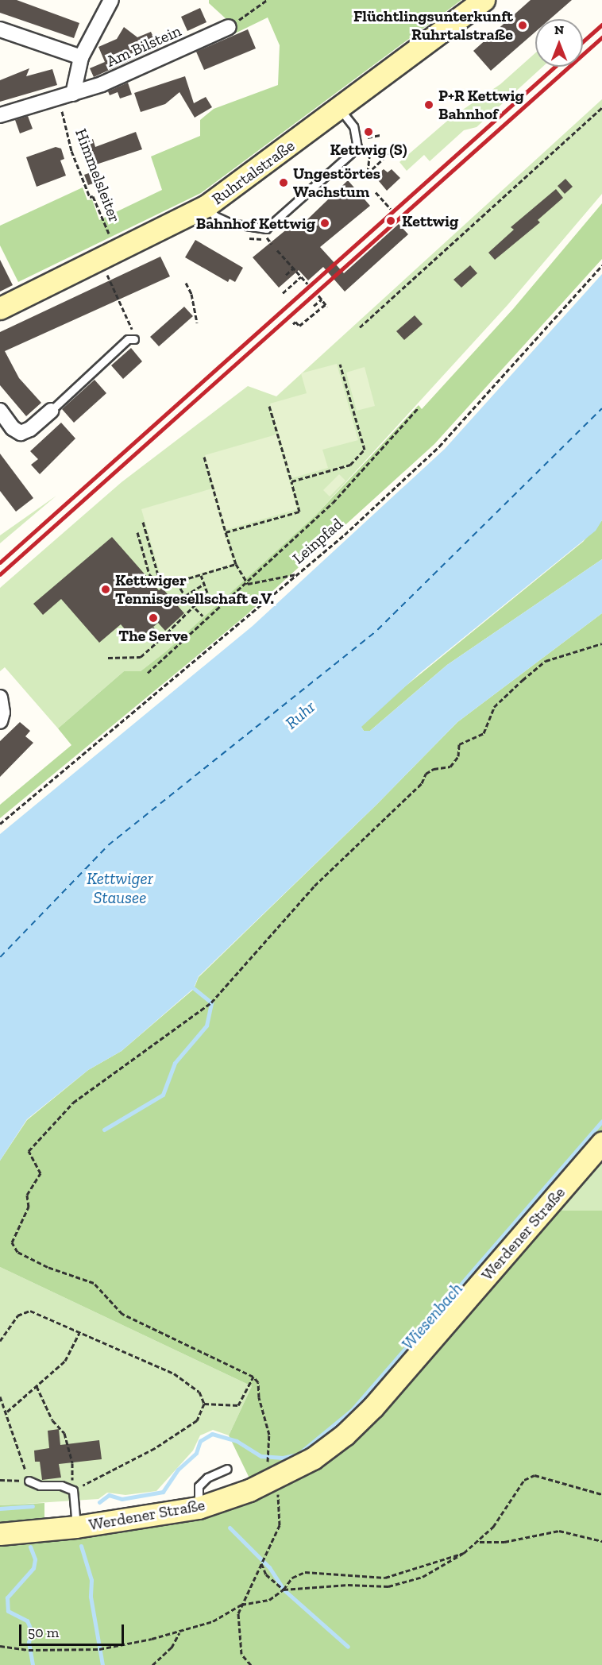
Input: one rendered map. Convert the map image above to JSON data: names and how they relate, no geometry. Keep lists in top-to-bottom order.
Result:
{
  "streets": {
    "main road": ["Ruhrtalstraße", "Werdener Straße"],
    "street": ["Am Bilstein"],
    "path": ["Himmelsleiter", "Leinpfad"]
  },
  "water": ["Ruhr", "Kettwiger Stausee", "Wiesenbach"],
  "places": [
    "Flüchtlingsunterkunft Ruhrtalstraße",
    "P+R Kettwig Bahnhof",
    "Kettwig (S)",
    "Ungestörtes Wachstum",
    "Kettwig",
    "Bahnhof Kettwig",
    "Kettwiger Tennisgesellschaft e.V.",
    "The Serve"
  ],
  "scale_bar": "50 m",
  "north": "top"
}
